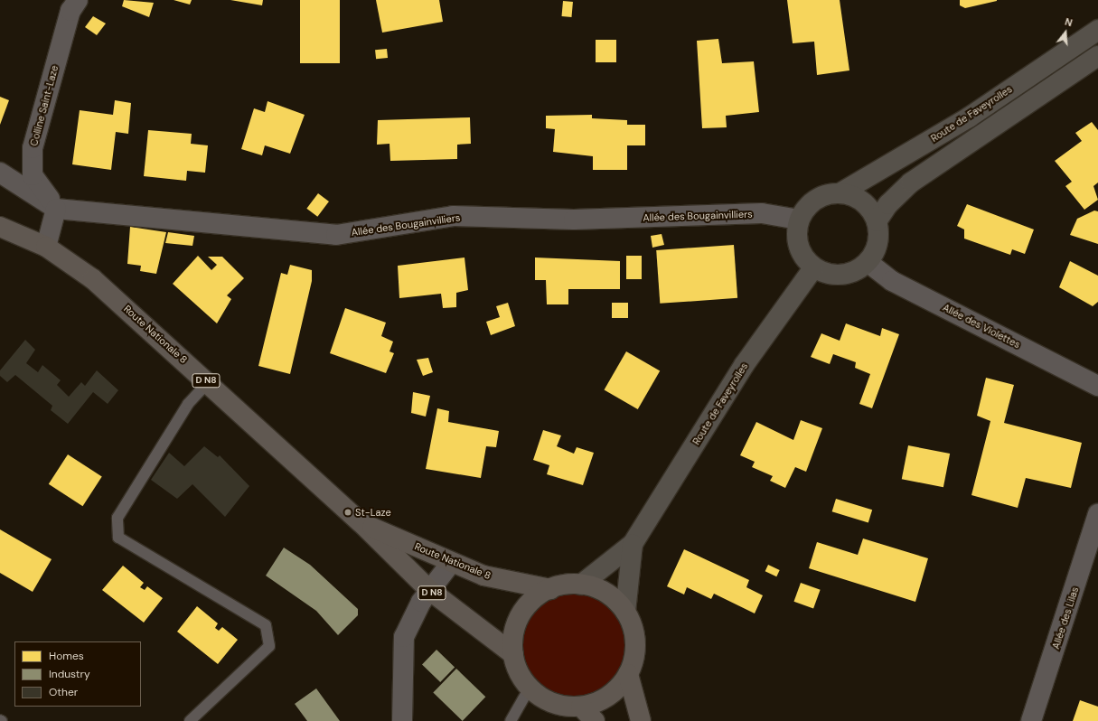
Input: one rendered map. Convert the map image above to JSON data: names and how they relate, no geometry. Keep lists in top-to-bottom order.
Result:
{
  "streets": {
    "main road": ["Route de Faveyrolles", "Route Nationale 8", "D N8"],
    "street": [
      "Colline Saint-Laze",
      "Allée des Bougainvilliers",
      "Allée des Violettes",
      "Allée des Lilas"
    ]
  },
  "crossings": [
    ["Colline Saint-Laze", "Allée des Bougainvilliers"],
    ["Route de Faveyrolles", "Allée des Bougainvilliers"],
    ["Route de Faveyrolles", "Allée des Violettes"],
    ["Route de Faveyrolles", "Route Nationale 8"],
    ["Allée des Bougainvilliers", "Allée des Violettes"]
  ],
  "places": ["St-Laze"],
  "legend": ["Homes", "Industry", "Other"],
  "north": "top"
}
